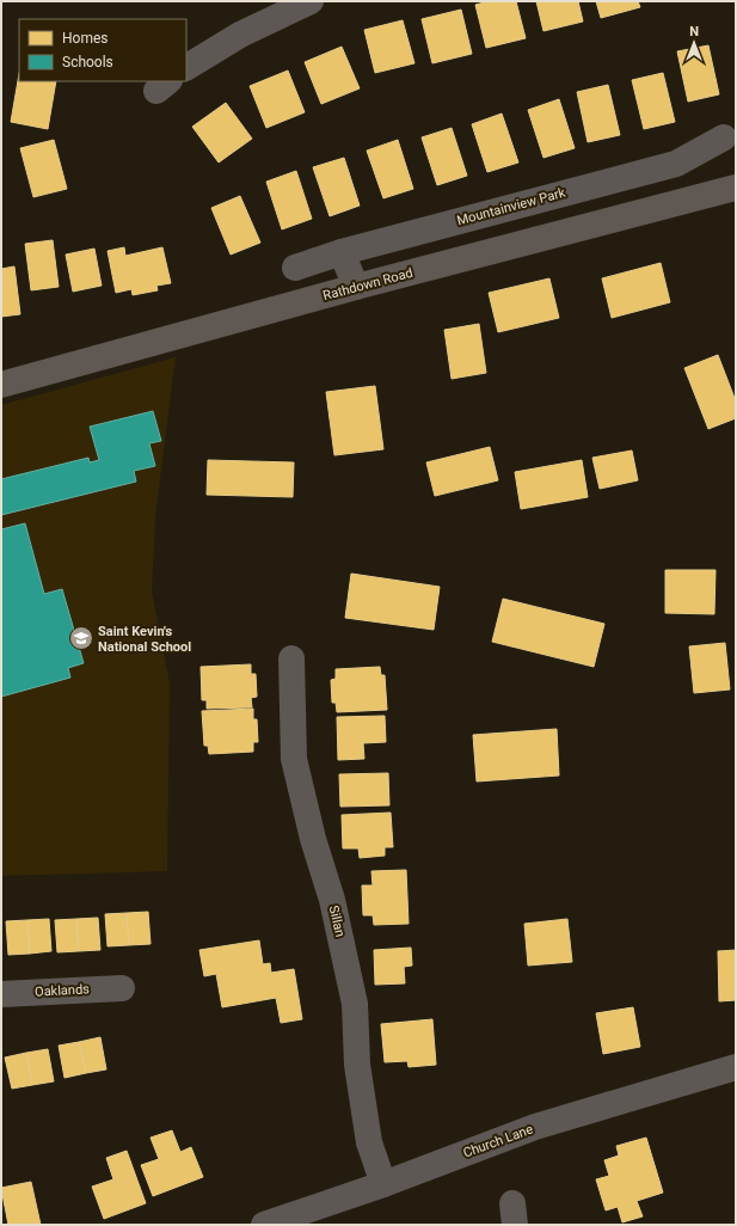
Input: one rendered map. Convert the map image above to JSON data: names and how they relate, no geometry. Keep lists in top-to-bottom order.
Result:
{
  "streets": {
    "main road": ["Rathdown Road"],
    "street": [
      "Mountainview Park",
      "Sillan",
      "Oaklands",
      "Church Lane"
    ]
  },
  "crossings": [
    ["Sillan", "Church Lane"]
  ],
  "places": {
    "school or university": ["Saint Kevin's National School"]
  },
  "legend": ["Homes", "Schools"],
  "north": "top"
}
